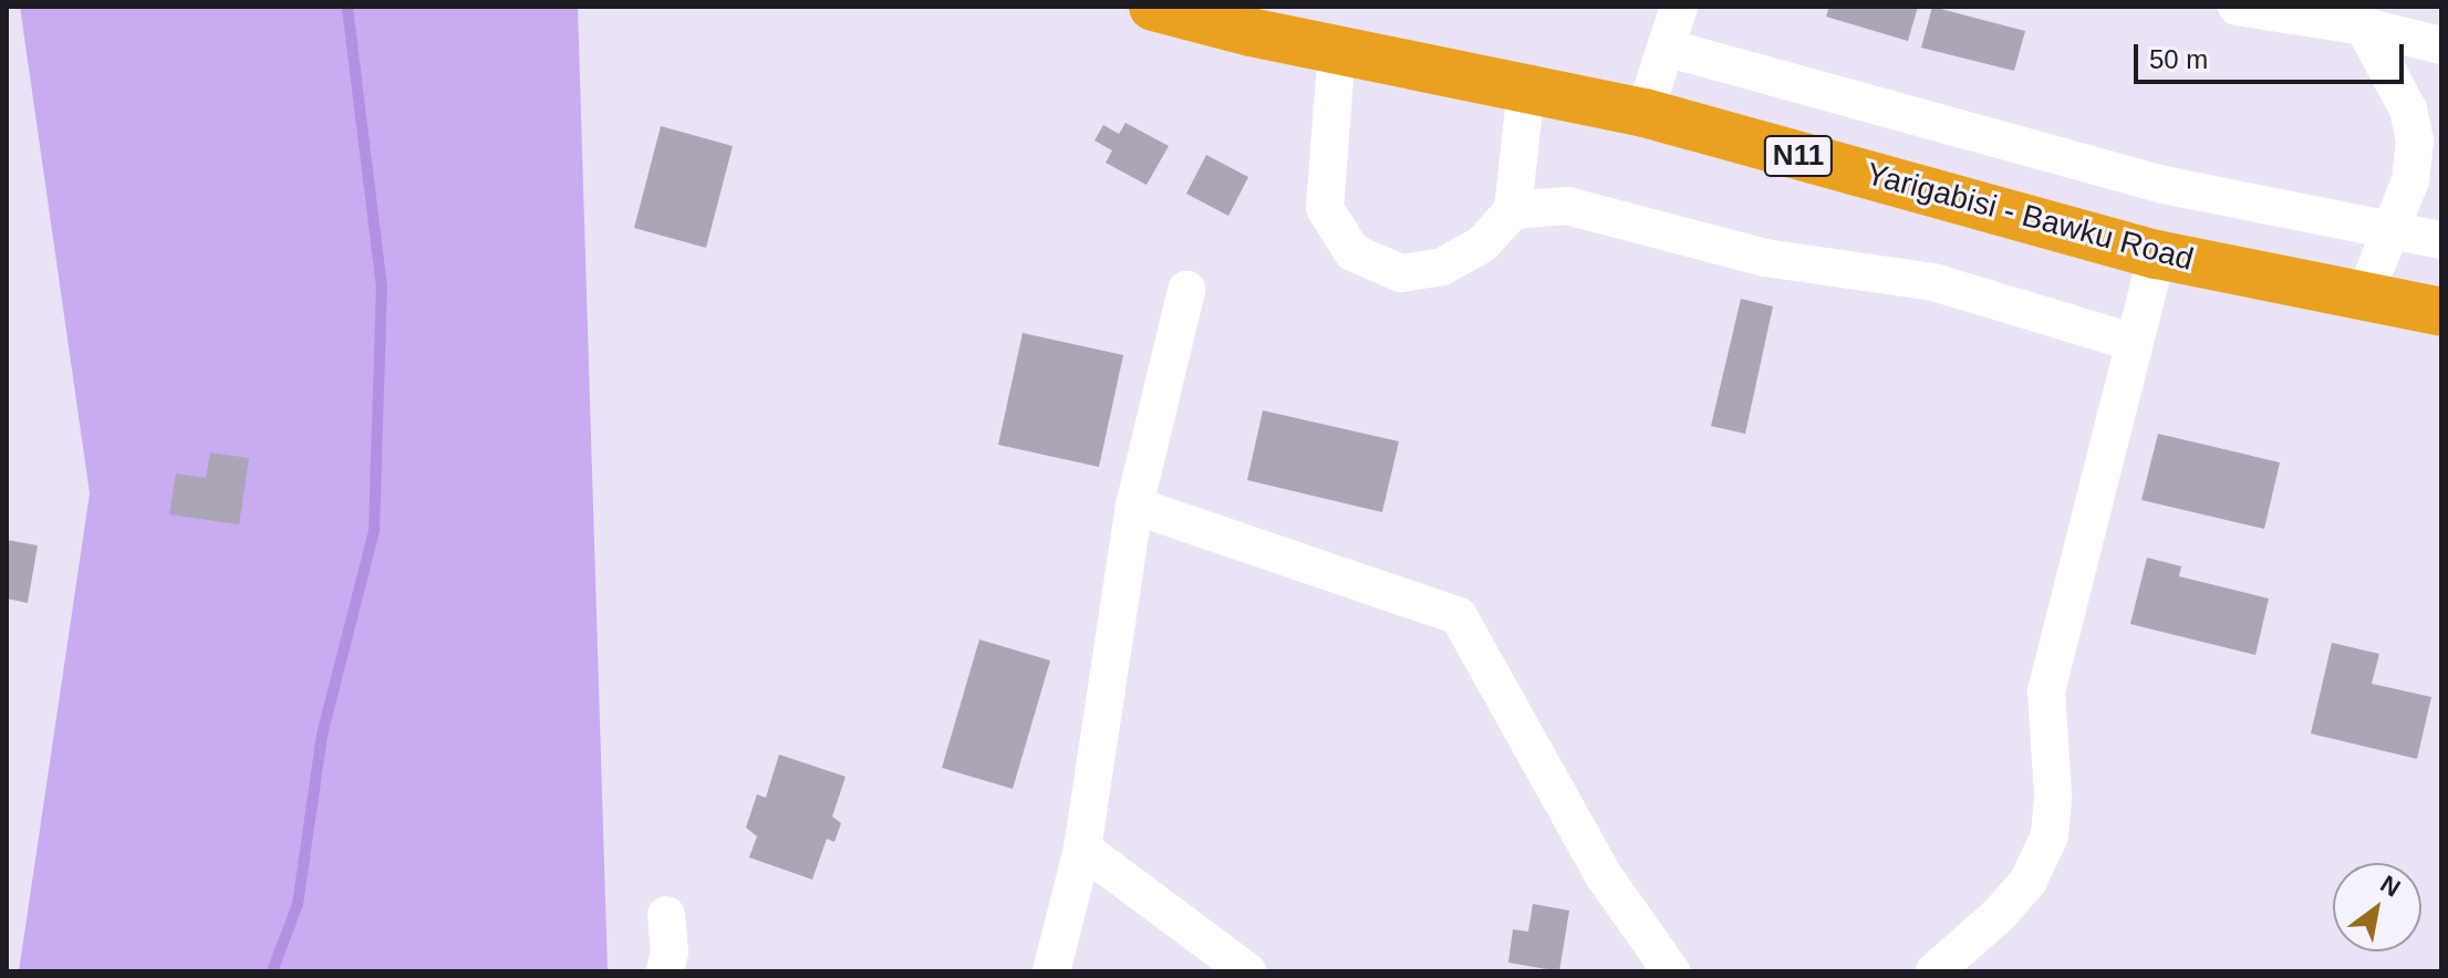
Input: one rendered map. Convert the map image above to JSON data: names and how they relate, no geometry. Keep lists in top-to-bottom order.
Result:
{
  "streets": {
    "highway": ["N11", "Yarigabisi - Bawku Road"]
  },
  "scale_bar": "50 m",
  "north": "top right"
}
